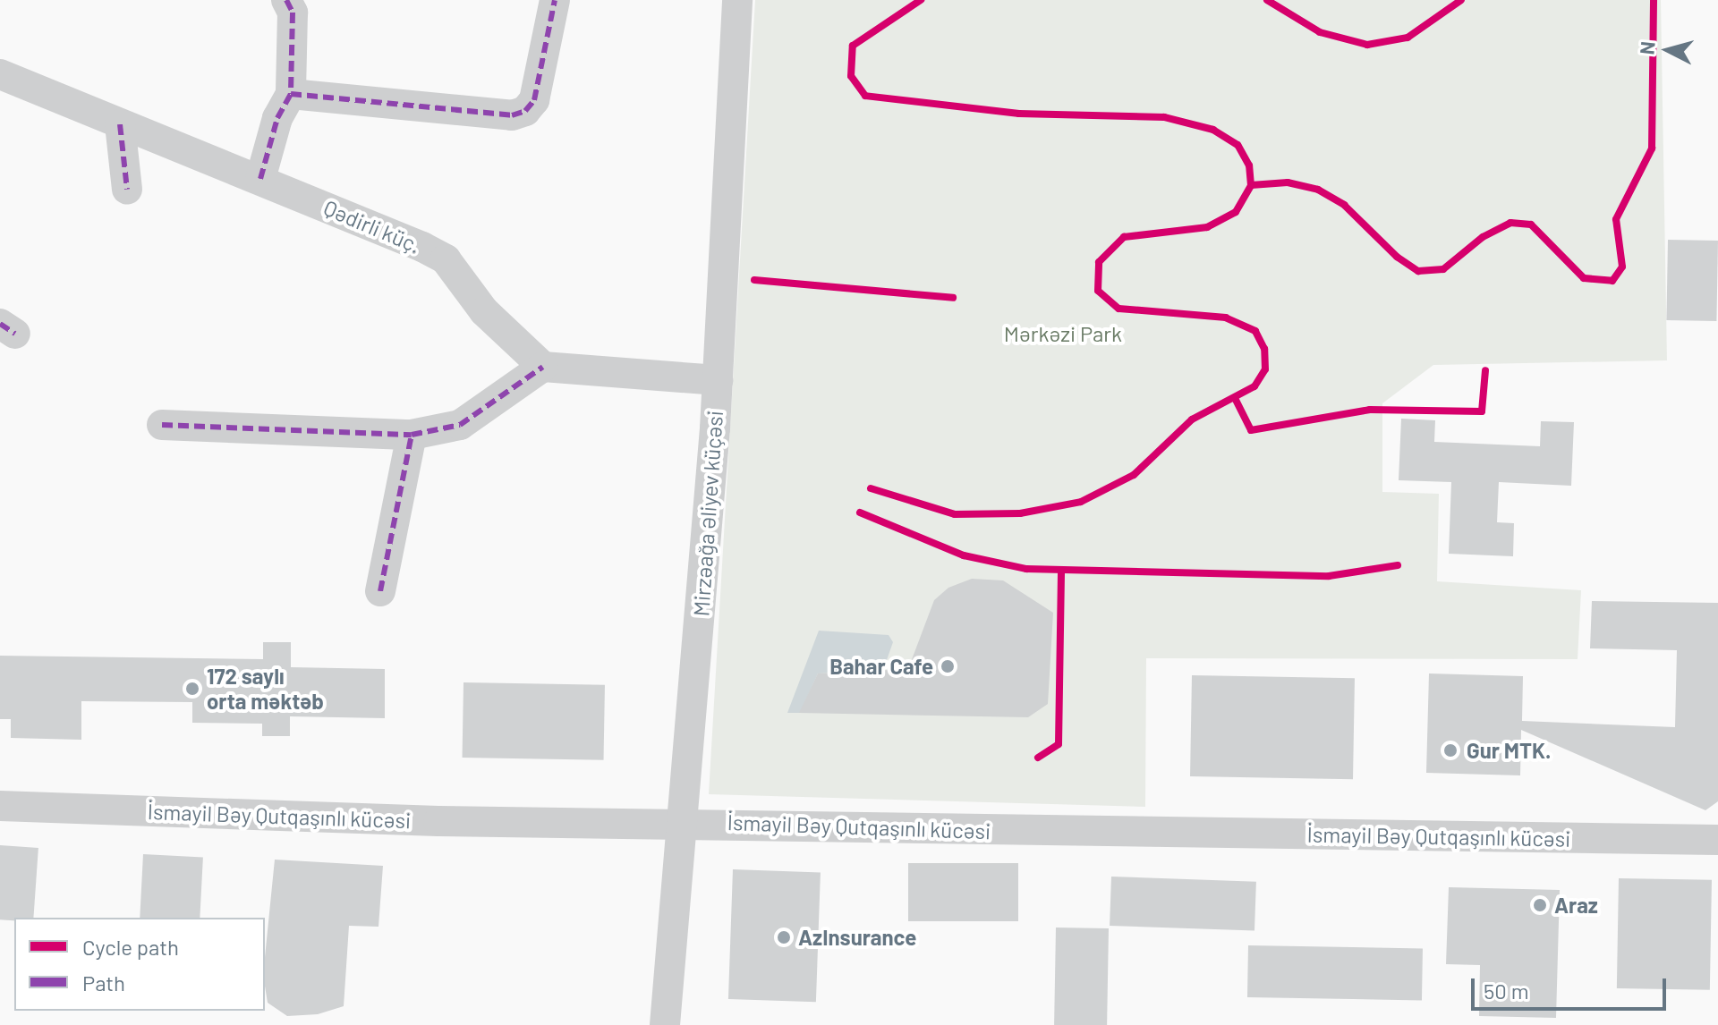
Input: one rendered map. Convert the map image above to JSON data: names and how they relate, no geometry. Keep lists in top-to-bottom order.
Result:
{
  "streets": {
    "street": ["Qədirli küç.", "Mirzəağa Əliyev küçəsi", "İsmayil Bəy Qutqaşınlı kücəsi"]
  },
  "crossings": [
    ["Mirzəağa Əliyev küçəsi", "İsmayil Bəy Qutqaşınlı kücəsi"]
  ],
  "parks": ["Mərkəzi Park"],
  "places": [
    "Bahar Cafe",
    "172 saylı orta məktəb",
    "Gur MTK.",
    "Araz",
    "AzInsurance"
  ],
  "legend": ["Cycle path", "Path"],
  "scale_bar": "50 m",
  "north": "left"
}
